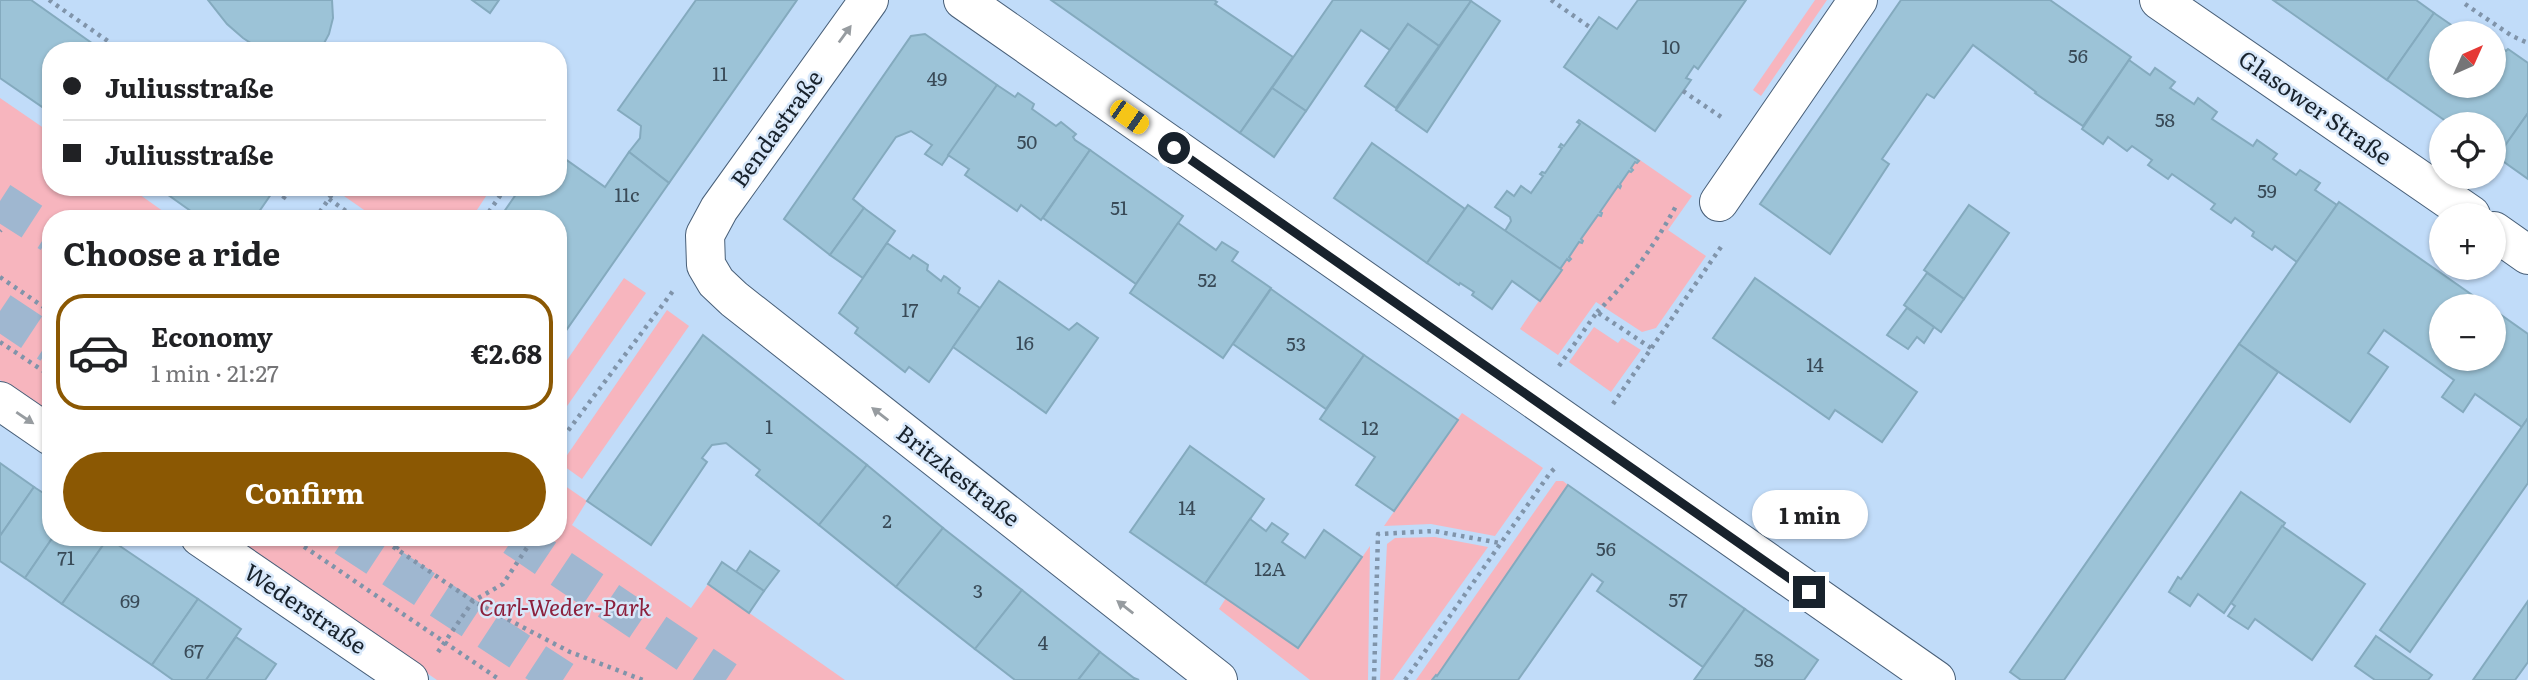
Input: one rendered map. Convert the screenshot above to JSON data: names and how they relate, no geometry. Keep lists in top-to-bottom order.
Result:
{
  "streets": {
    "street": [
      "Glasower Straße",
      "Bendastraße",
      "Britzkestraße",
      "Wederstraße"
    ]
  },
  "crossings": [
    ["Bendastraße", "Britzkestraße"]
  ],
  "one_way": ["Bendastraße", "Britzkestraße"],
  "parks": ["Carl-Weder-Park"],
  "house_numbers": [
    "10",
    "56",
    "11",
    "49",
    "58",
    "50",
    "59",
    "11c",
    "51",
    "52",
    "17",
    "16",
    "53",
    "14",
    "1",
    "12",
    "14",
    "2",
    "56",
    "71",
    "12A",
    "3",
    "57",
    "69",
    "4",
    "67",
    "58"
  ],
  "north": "top right",
  "page": {
    "map_buttons": ["+", "−"],
    "banner": ["Juliusstraße", "Juliusstraße"],
    "heading": "Choose a ride",
    "list": [
      {
        "name": "Economy",
        "note": "1 min · 21:27",
        "value": "€2.68"
      }
    ],
    "buttons": "Confirm",
    "bubble": "1 min"
  }
}
